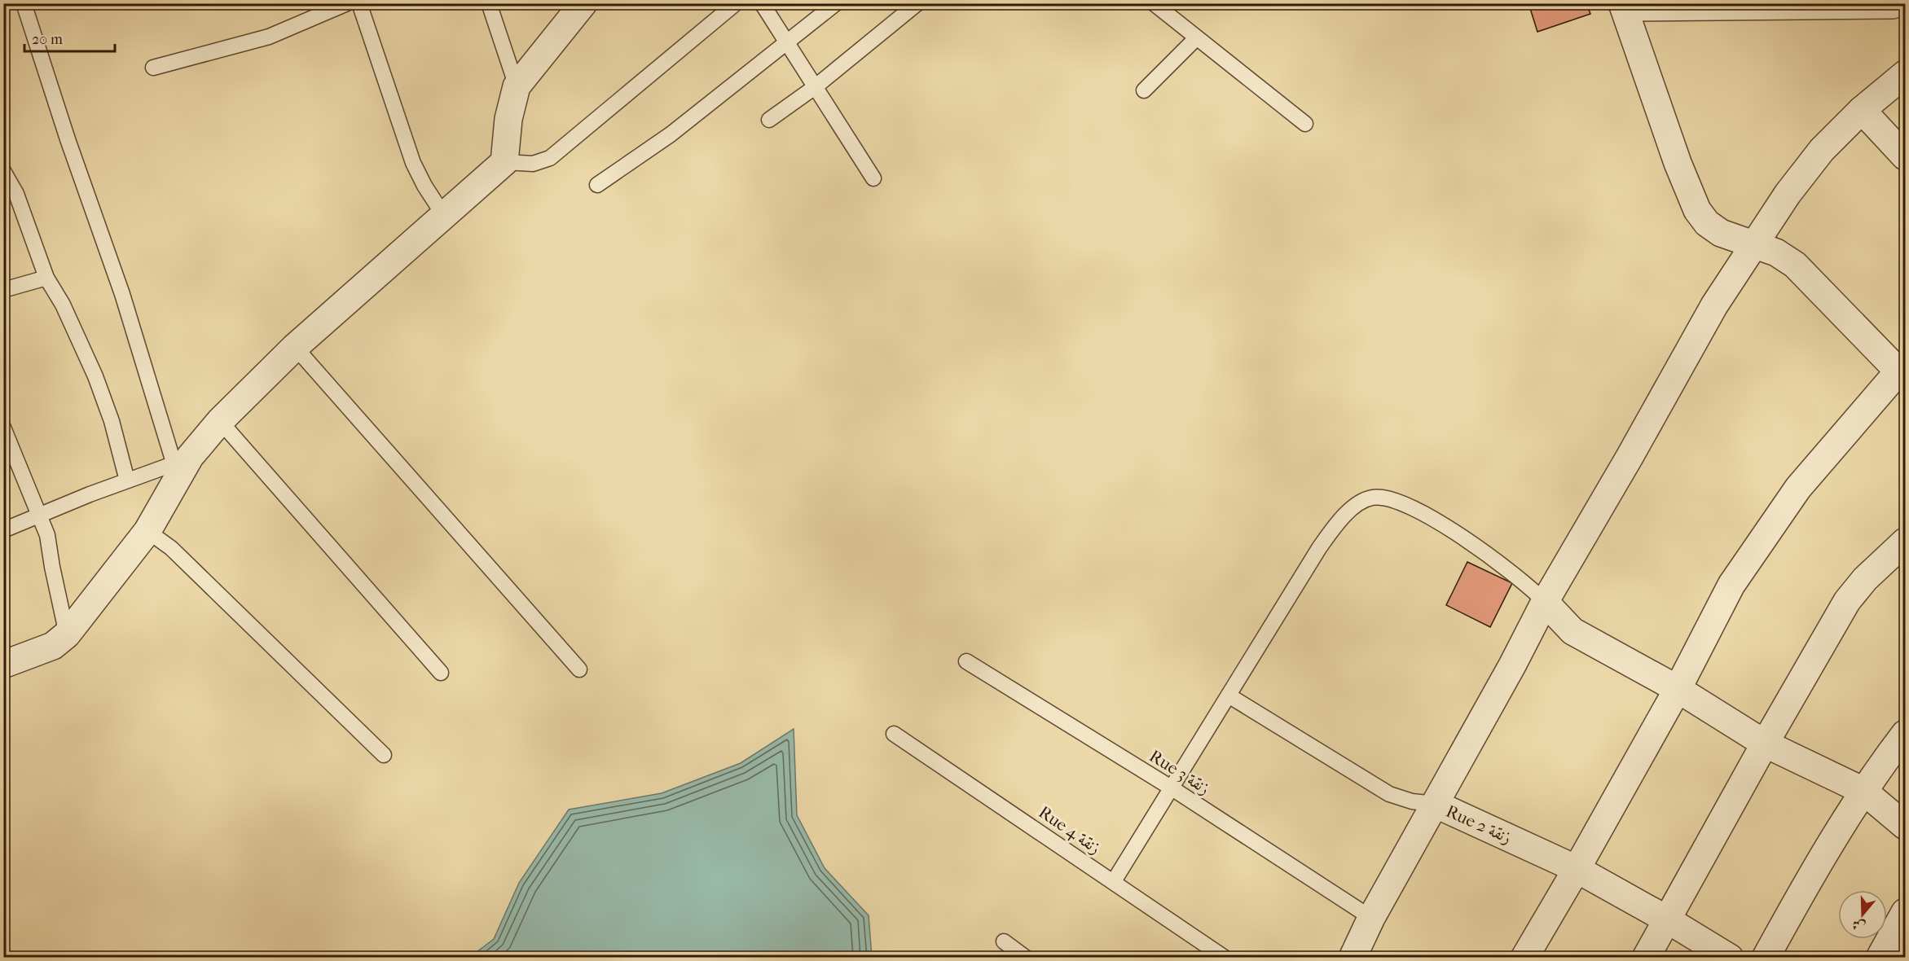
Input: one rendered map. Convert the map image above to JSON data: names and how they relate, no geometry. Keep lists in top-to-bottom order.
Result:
{
  "streets": {
    "street": ["Rue 2 زنقة"],
    "lane": ["Rue 3 زنقة", "Rue 4 زنقة"]
  },
  "scale_bar": "20 m",
  "north": "bottom"
}
